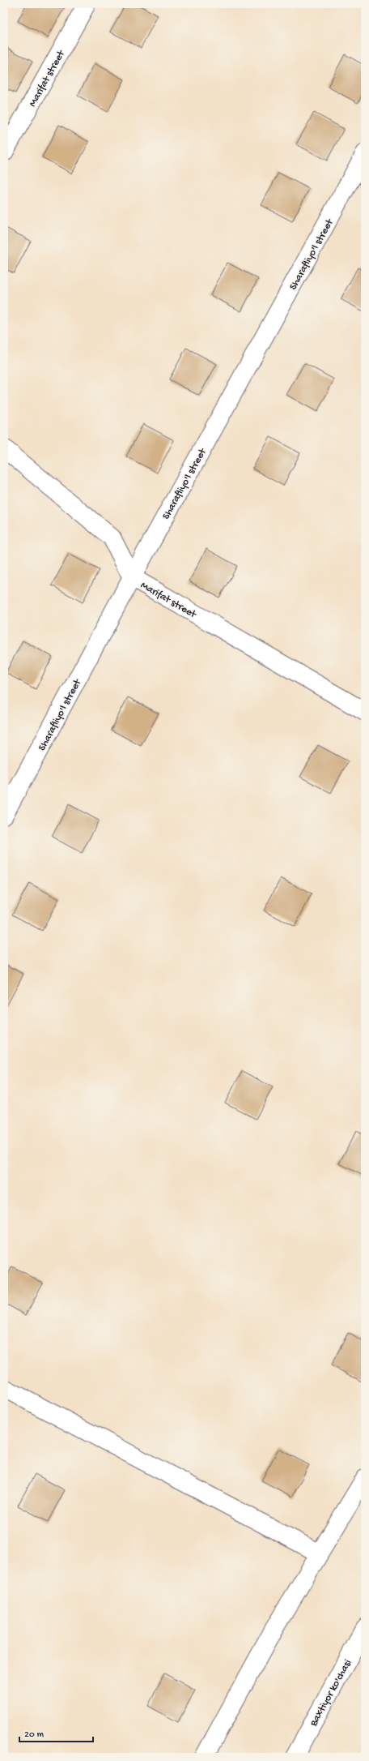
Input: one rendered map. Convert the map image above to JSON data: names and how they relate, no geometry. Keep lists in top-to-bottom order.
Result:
{
  "streets": {
    "street": ["Marifat street", "Sharafliyo'l street", "Baxtiyor ko'chasi"]
  },
  "crossings": [
    ["Marifat street", "Sharafliyo'l street"]
  ],
  "scale_bar": "20 m"
}
